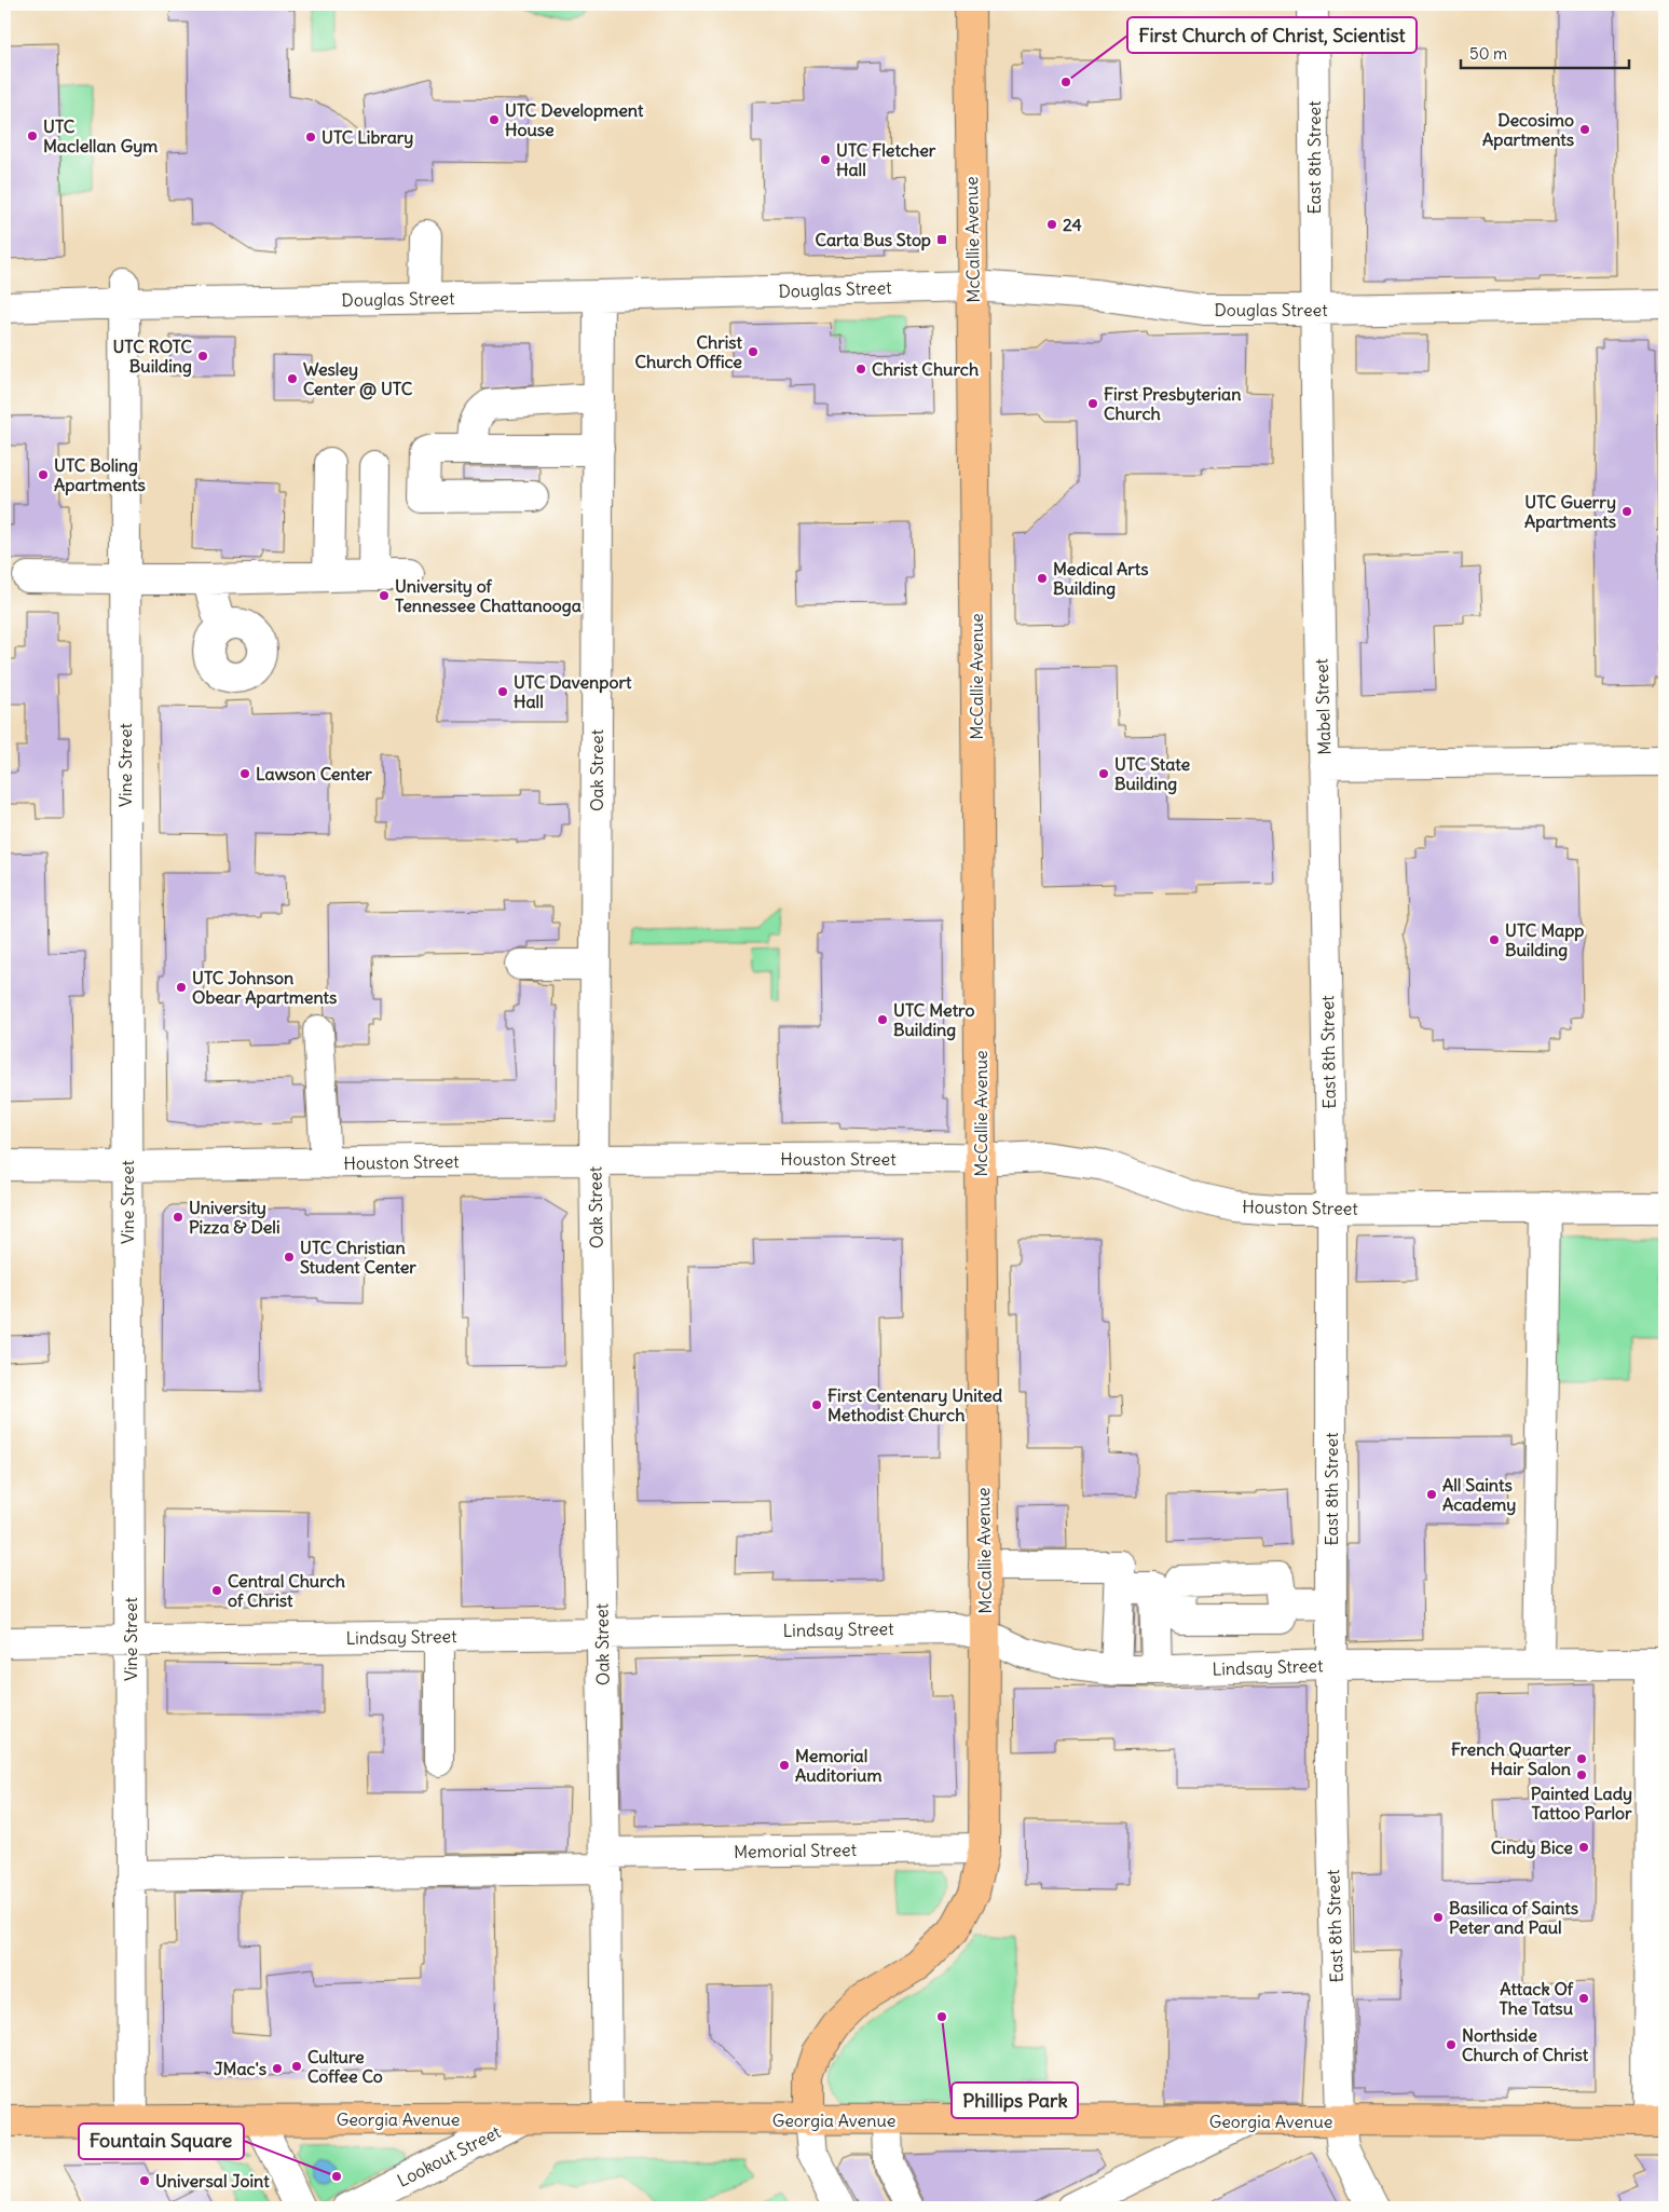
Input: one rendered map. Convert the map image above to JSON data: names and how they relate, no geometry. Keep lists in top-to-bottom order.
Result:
{
  "streets": {
    "main road": ["McCallie Avenue", "Georgia Avenue"],
    "street": [
      "East 8th Street",
      "Douglas Street",
      "Mabel Street",
      "Vine Street",
      "Oak Street",
      "Houston Street",
      "Lindsay Street",
      "Memorial Street",
      "Lookout Street"
    ]
  },
  "crossings": [
    ["East 8th Street", "Douglas Street"],
    ["East 8th Street", "Mabel Street"],
    ["East 8th Street", "Houston Street"],
    ["East 8th Street", "Lindsay Street"],
    ["East 8th Street", "Georgia Avenue"],
    ["McCallie Avenue", "Douglas Street"],
    ["McCallie Avenue", "Houston Street"],
    ["McCallie Avenue", "Lindsay Street"],
    ["McCallie Avenue", "Memorial Street"],
    ["McCallie Avenue", "Georgia Avenue"],
    ["Douglas Street", "Mabel Street"],
    ["Douglas Street", "Vine Street"],
    ["Douglas Street", "Oak Street"],
    ["Vine Street", "Houston Street"],
    ["Vine Street", "Lindsay Street"],
    ["Vine Street", "Memorial Street"],
    ["Vine Street", "Georgia Avenue"],
    ["Oak Street", "Houston Street"],
    ["Oak Street", "Lindsay Street"],
    ["Oak Street", "Memorial Street"],
    ["Oak Street", "Georgia Avenue"],
    ["Georgia Avenue", "Lookout Street"]
  ],
  "places": {
    "other": [
      "First Church of Christ, Scientist",
      "UTC Development House",
      "Decosimo Apartments",
      "UTC Maclellan Gym",
      "UTC Library",
      "UTC Fletcher Hall",
      "24",
      "Christ Church Office",
      "UTC ROTC Building",
      "Christ Church",
      "Wesley Center @ UTC",
      "First Presbyterian Church",
      "UTC Boling Apartments",
      "UTC Guerry Apartments",
      "Medical Arts Building",
      "University of Tennessee Chattanooga",
      "UTC Davenport Hall",
      "Lawson Center",
      "UTC State Building",
      "UTC Mapp Building",
      "UTC Johnson Obear Apartments",
      "UTC Metro Building",
      "University Pizza & Deli",
      "UTC Christian Student Center",
      "First Centenary United Methodist Church",
      "All Saints Academy",
      "Central Church of Christ",
      "French Quarter Hair Salon",
      "Memorial Auditorium",
      "Painted Lady Tattoo Parlor",
      "Cindy Bice",
      "Basilica of Saints Peter and Paul",
      "Attack Of The Tatsu",
      "Phillips Park",
      "Northside Church of Christ",
      "Culture Coffee Co",
      "JMac's",
      "Fountain Square",
      "Universal Joint"
    ],
    "transit": ["Carta Bus Stop"]
  },
  "scale_bar": "50 m"
}
